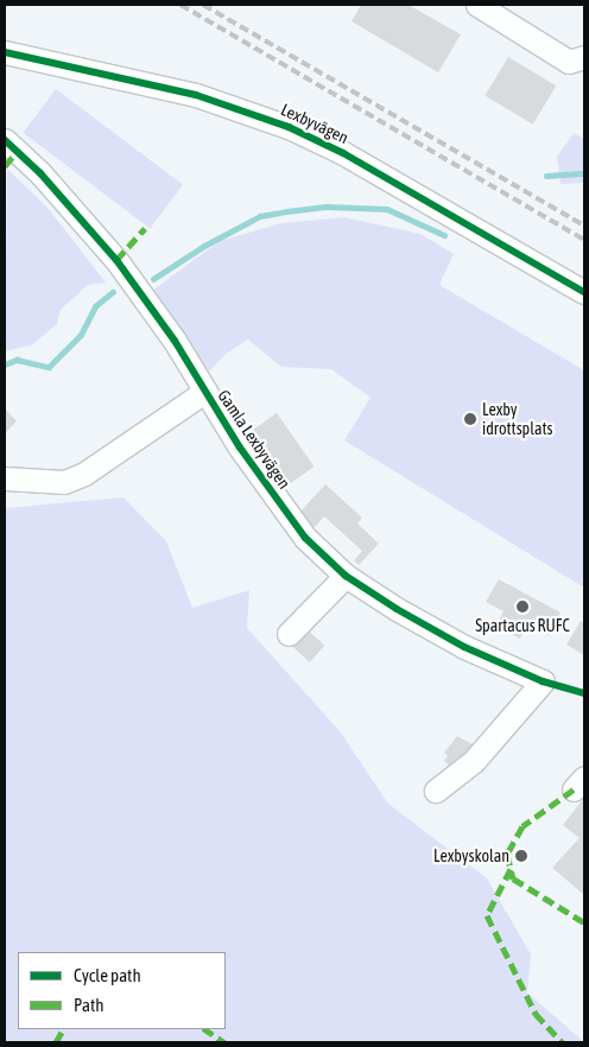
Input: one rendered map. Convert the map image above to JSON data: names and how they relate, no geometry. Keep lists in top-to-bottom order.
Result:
{
  "streets": {
    "street": ["Lexbyvägen", "Gamla Lexbyvägen"]
  },
  "places": ["Lexby idrottsplats", "Spartacus RUFC", "Lexbyskolan"],
  "legend": ["Cycle path", "Path"]
}
